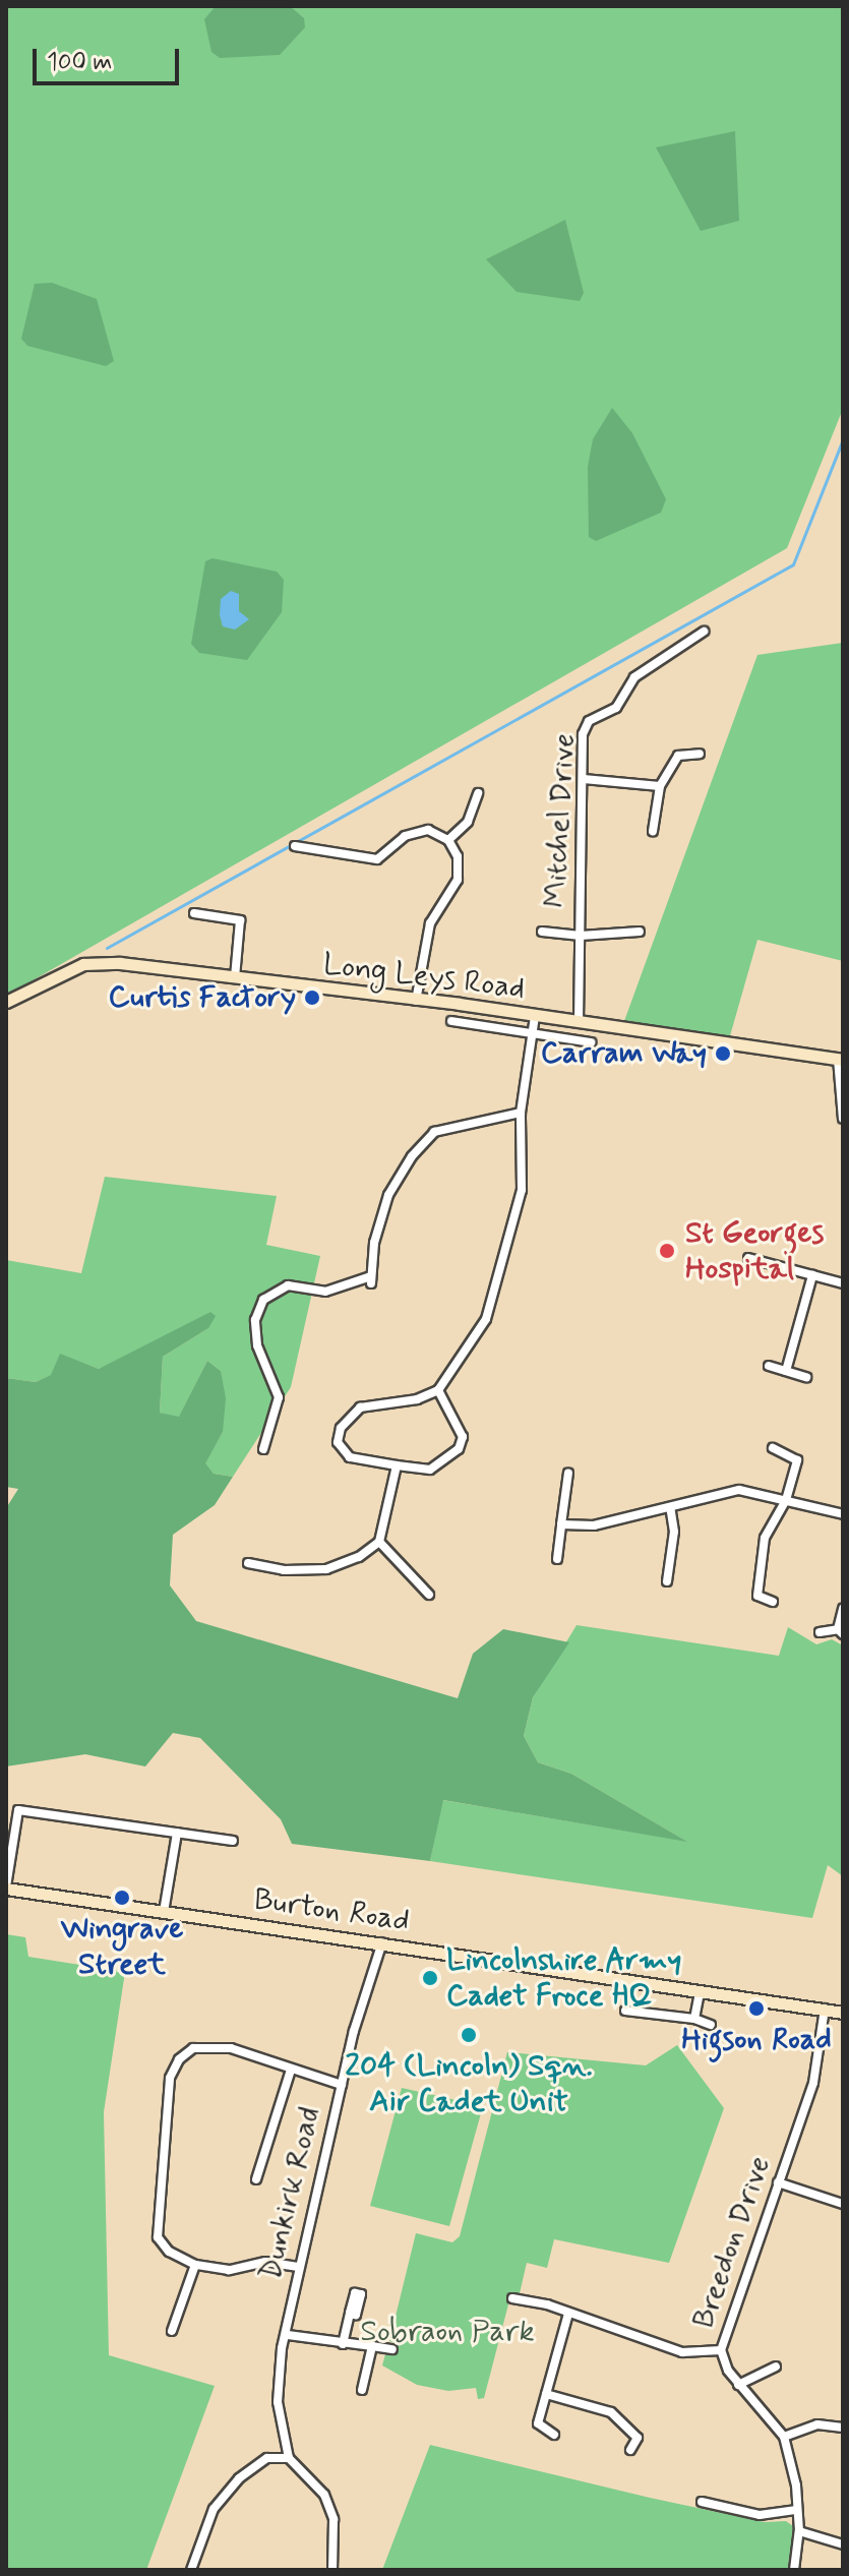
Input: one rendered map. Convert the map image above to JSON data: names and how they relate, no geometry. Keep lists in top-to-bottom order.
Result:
{
  "streets": {
    "street": [
      "Mitchel Drive",
      "Long Leys Road",
      "Burton Road",
      "Dunkirk Road",
      "Breedon Drive"
    ]
  },
  "crossings": [
    ["Mitchel Drive", "Long Leys Road"],
    ["Burton Road", "Dunkirk Road"],
    ["Burton Road", "Breedon Drive"]
  ],
  "parks": ["Sobraon Park"],
  "places": [
    "Curtis Factory",
    "Carram Way",
    "St Georges Hospital",
    "Wingrave Street",
    "Lincolnshire Army Cadet Froce HQ",
    "Higson Road",
    "204 (Lincoln) Sqn. Air Cadet Unit"
  ],
  "scale_bar": "100 m"
}
